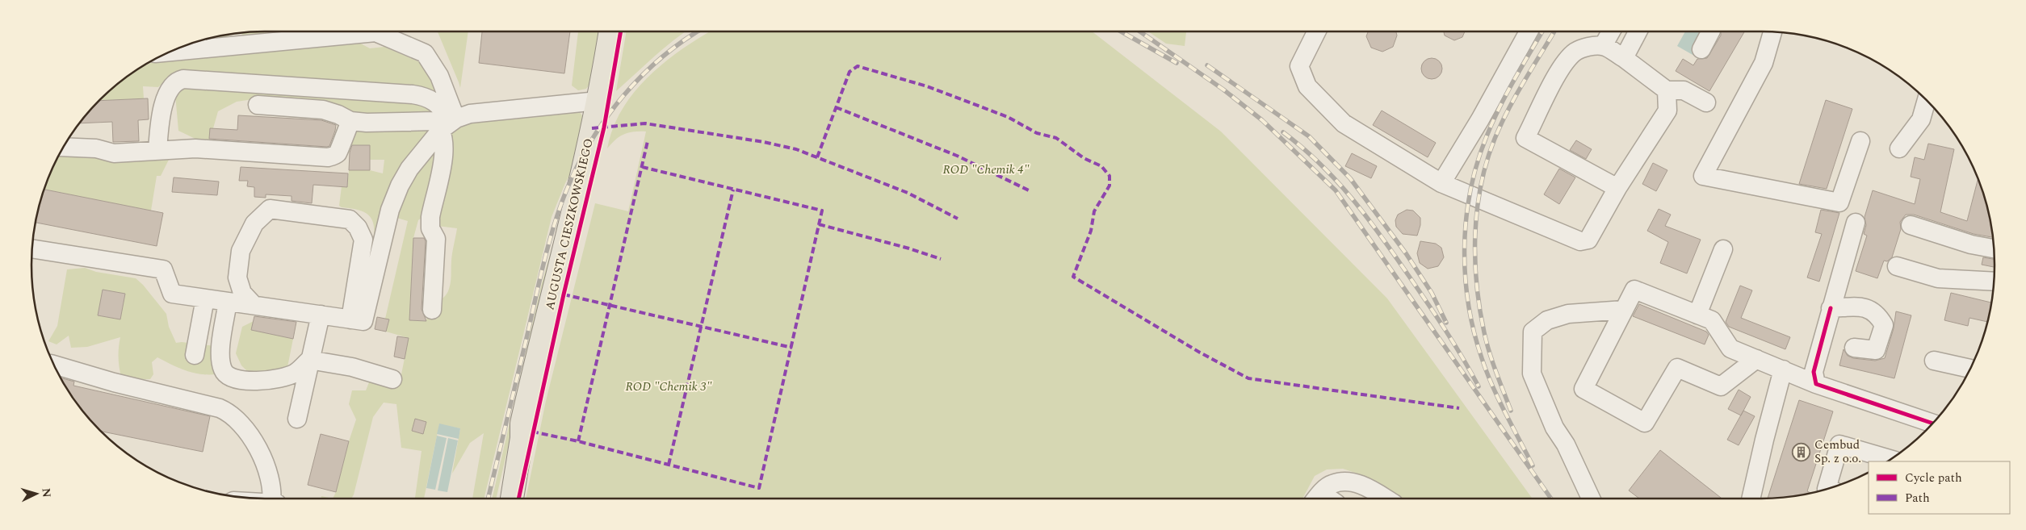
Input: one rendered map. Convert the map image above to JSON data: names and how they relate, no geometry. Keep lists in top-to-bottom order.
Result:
{
  "streets": {
    "main road": ["AUGUSTA CIESZKOWSKIEGO"]
  },
  "parks": ["ROD \"Chemik 4\"", "ROD \"Chemik 3\""],
  "places": {
    "building": ["Cembud Sp. z o.o."]
  },
  "legend": ["Cycle path", "Path"],
  "north": "right"
}
